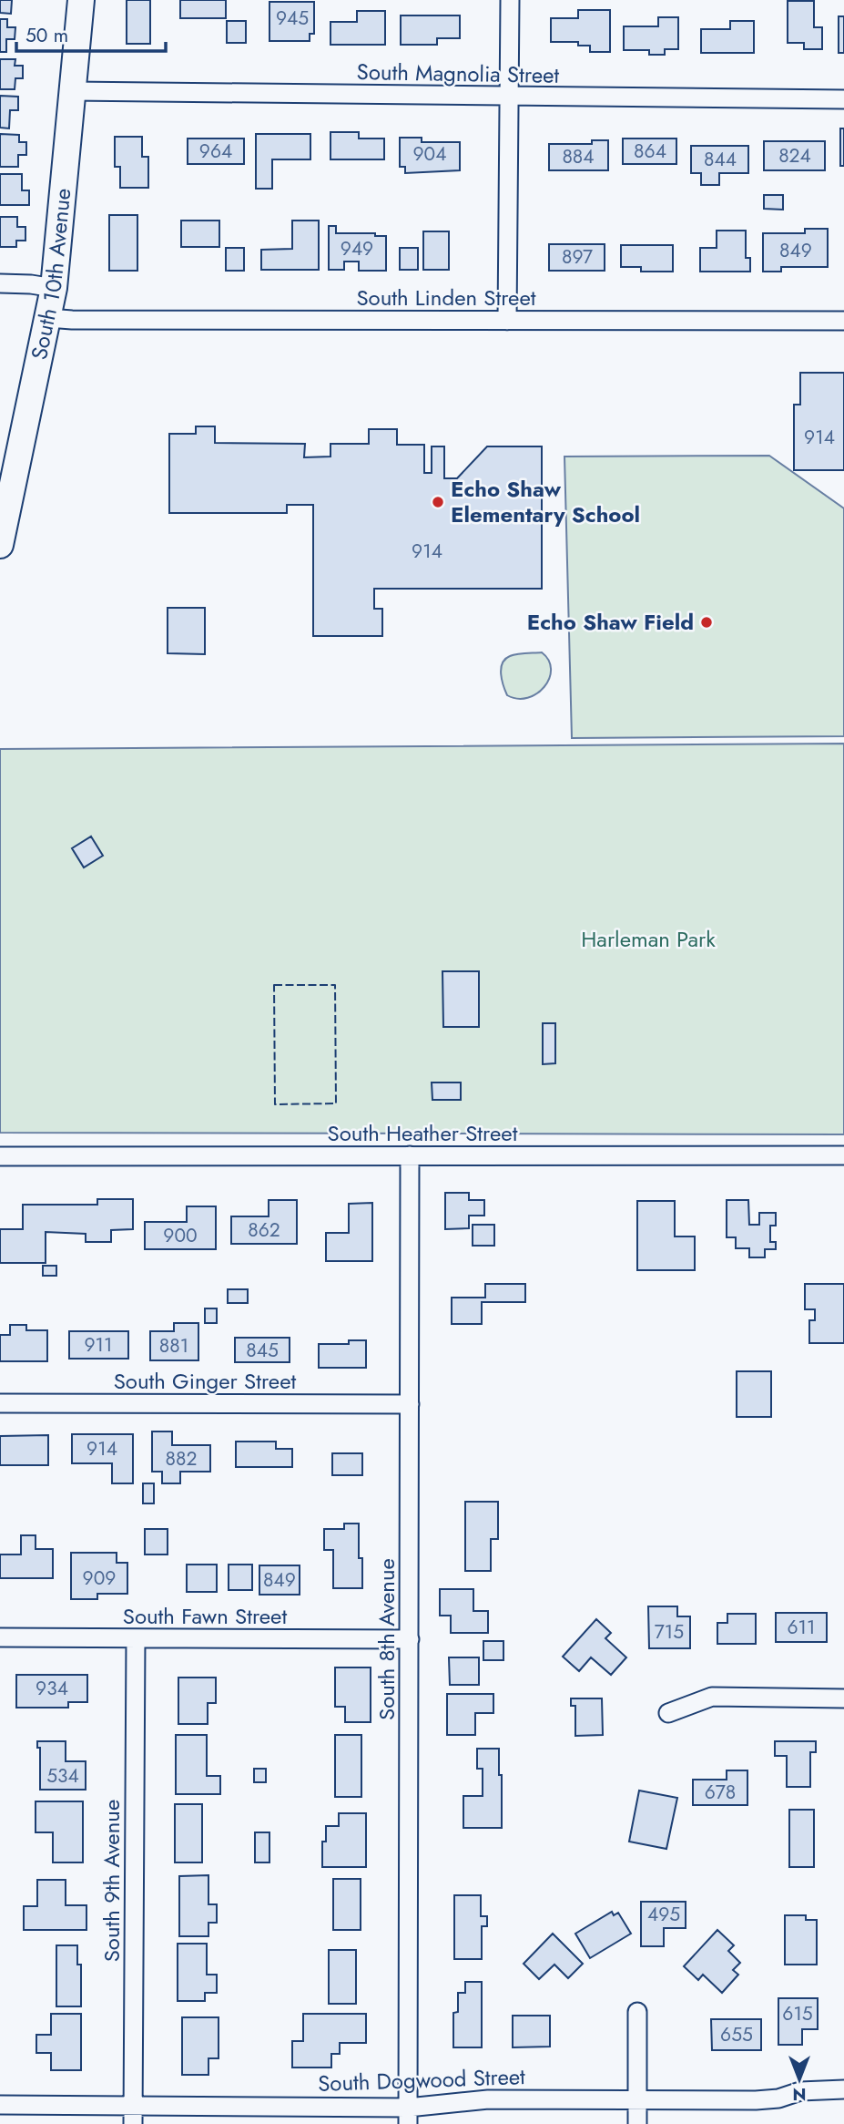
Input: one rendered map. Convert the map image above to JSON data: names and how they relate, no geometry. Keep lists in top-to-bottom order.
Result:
{
  "streets": {
    "main road": ["South 10th Avenue"],
    "street": [
      "South Magnolia Street",
      "South Linden Street",
      "South Heather Street",
      "South Ginger Street",
      "South Fawn Street",
      "South 8th Avenue",
      "South 9th Avenue",
      "South Dogwood Street"
    ]
  },
  "crossings": [
    ["South Magnolia Street", "South 10th Avenue"],
    ["South 10th Avenue", "South Linden Street"],
    ["South Heather Street", "South 8th Avenue"],
    ["South Ginger Street", "South 8th Avenue"],
    ["South Fawn Street", "South 8th Avenue"],
    ["South Fawn Street", "South 9th Avenue"],
    ["South 8th Avenue", "South Dogwood Street"],
    ["South 9th Avenue", "South Dogwood Street"]
  ],
  "parks": ["Harleman Park"],
  "places": ["Echo Shaw Elementary School", "Echo Shaw Field"],
  "house_numbers": [
    "945",
    "964",
    "864",
    "904",
    "824",
    "884",
    "844",
    "949",
    "849",
    "897",
    "914",
    "914",
    "862",
    "900",
    "911",
    "881",
    "845",
    "914",
    "882",
    "909",
    "849",
    "611",
    "715",
    "934",
    "534",
    "678",
    "495",
    "615",
    "655"
  ],
  "scale_bar": "50 m",
  "north": "bottom"
}
